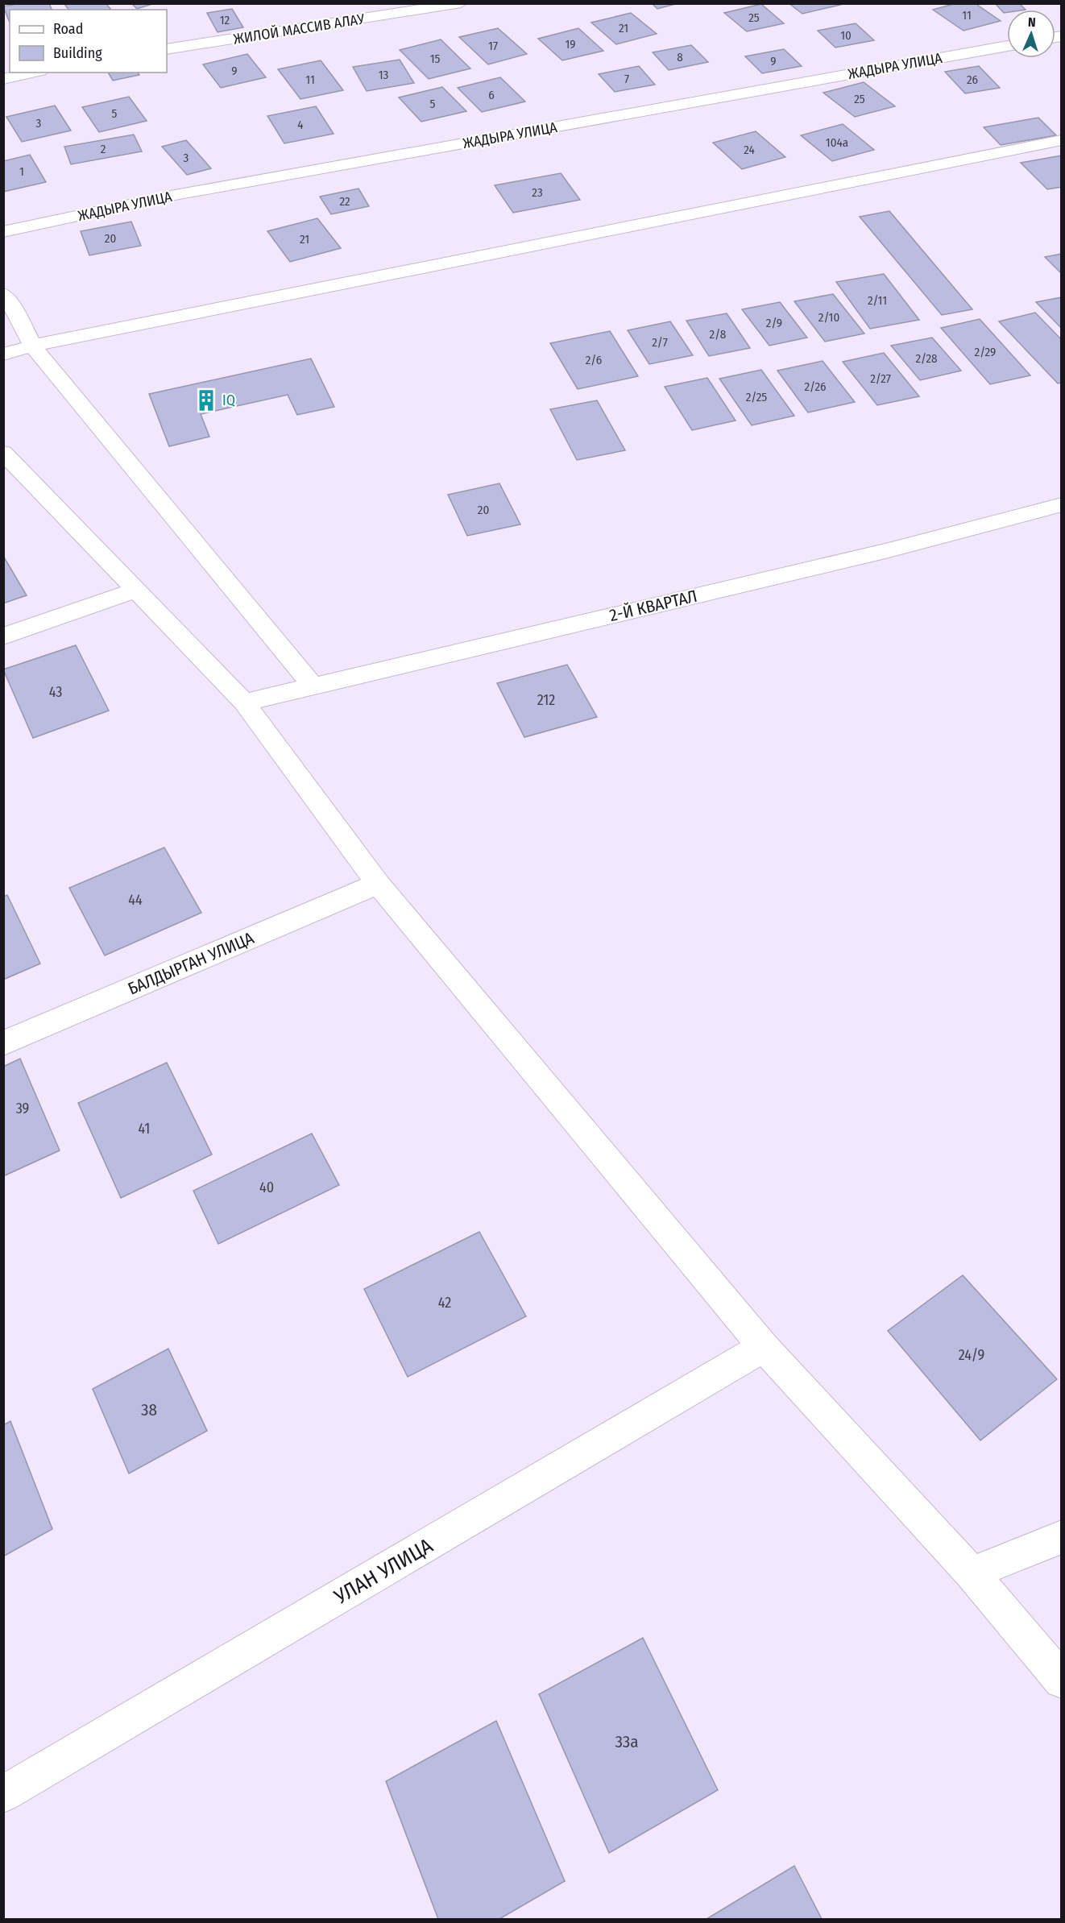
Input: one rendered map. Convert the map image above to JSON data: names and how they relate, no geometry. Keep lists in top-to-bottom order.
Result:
{
  "streets": {
    "street": [
      "ЖИЛОЙ МАССИВ АЛАУ",
      "ЖАДЫРА УЛИЦА",
      "2-Й КВАРТАЛ",
      "БАЛДЫРГАН УЛИЦА",
      "УЛАН УЛИЦА"
    ]
  },
  "places": {
    "building": ["IQ"]
  },
  "house_numbers": [
    "11",
    "25",
    "12",
    "21",
    "10",
    "19",
    "17",
    "8",
    "15",
    "9",
    "9",
    "13",
    "7",
    "11",
    "26",
    "6",
    "25",
    "5",
    "5",
    "3",
    "4",
    "104а",
    "2",
    "24",
    "3",
    "1",
    "23",
    "22",
    "20",
    "21",
    "2/11",
    "2/10",
    "2/9",
    "2/8",
    "2/7",
    "2/29",
    "2/28",
    "2/6",
    "2/27",
    "2/26",
    "2/25",
    "20",
    "43",
    "212",
    "44",
    "39",
    "41",
    "40",
    "42",
    "24/9",
    "38",
    "33а"
  ],
  "legend": ["Road", "Building"],
  "north": "top"
}
